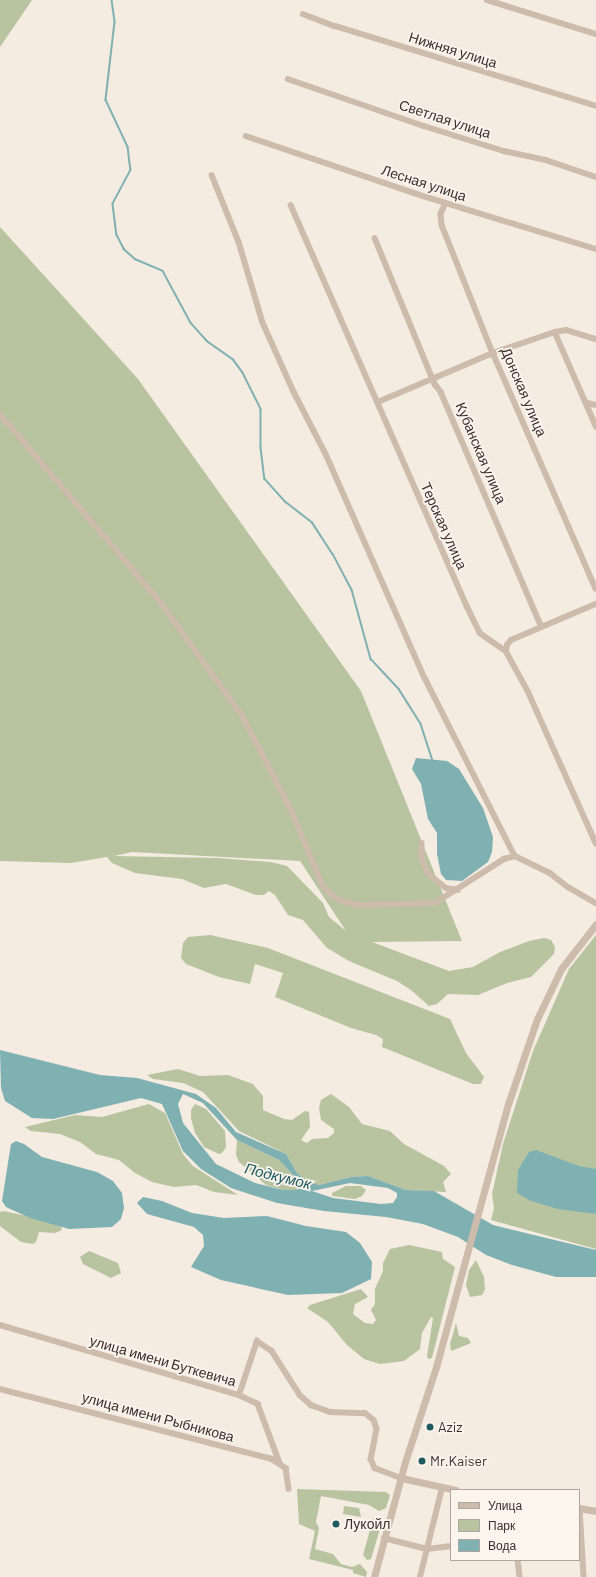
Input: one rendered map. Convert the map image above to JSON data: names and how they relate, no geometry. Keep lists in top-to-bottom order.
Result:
{
  "streets": {
    "street": [
      "Нижняя улица",
      "Светлая улица",
      "Лесная улица",
      "Донская улица",
      "Кубанская улица",
      "Терская улица",
      "улица имени Буткевича",
      "улица имени Рыбникова"
    ]
  },
  "crossings": [
    ["Лесная улица", "Донская улица"],
    ["улица имени Буткевича", "улица имени Рыбникова"]
  ],
  "water": ["Подкумок"],
  "places": ["Aziz", "Mr.Kaiser", "Лукойл"],
  "legend": ["Улица", "Парк", "Вода"]
}
